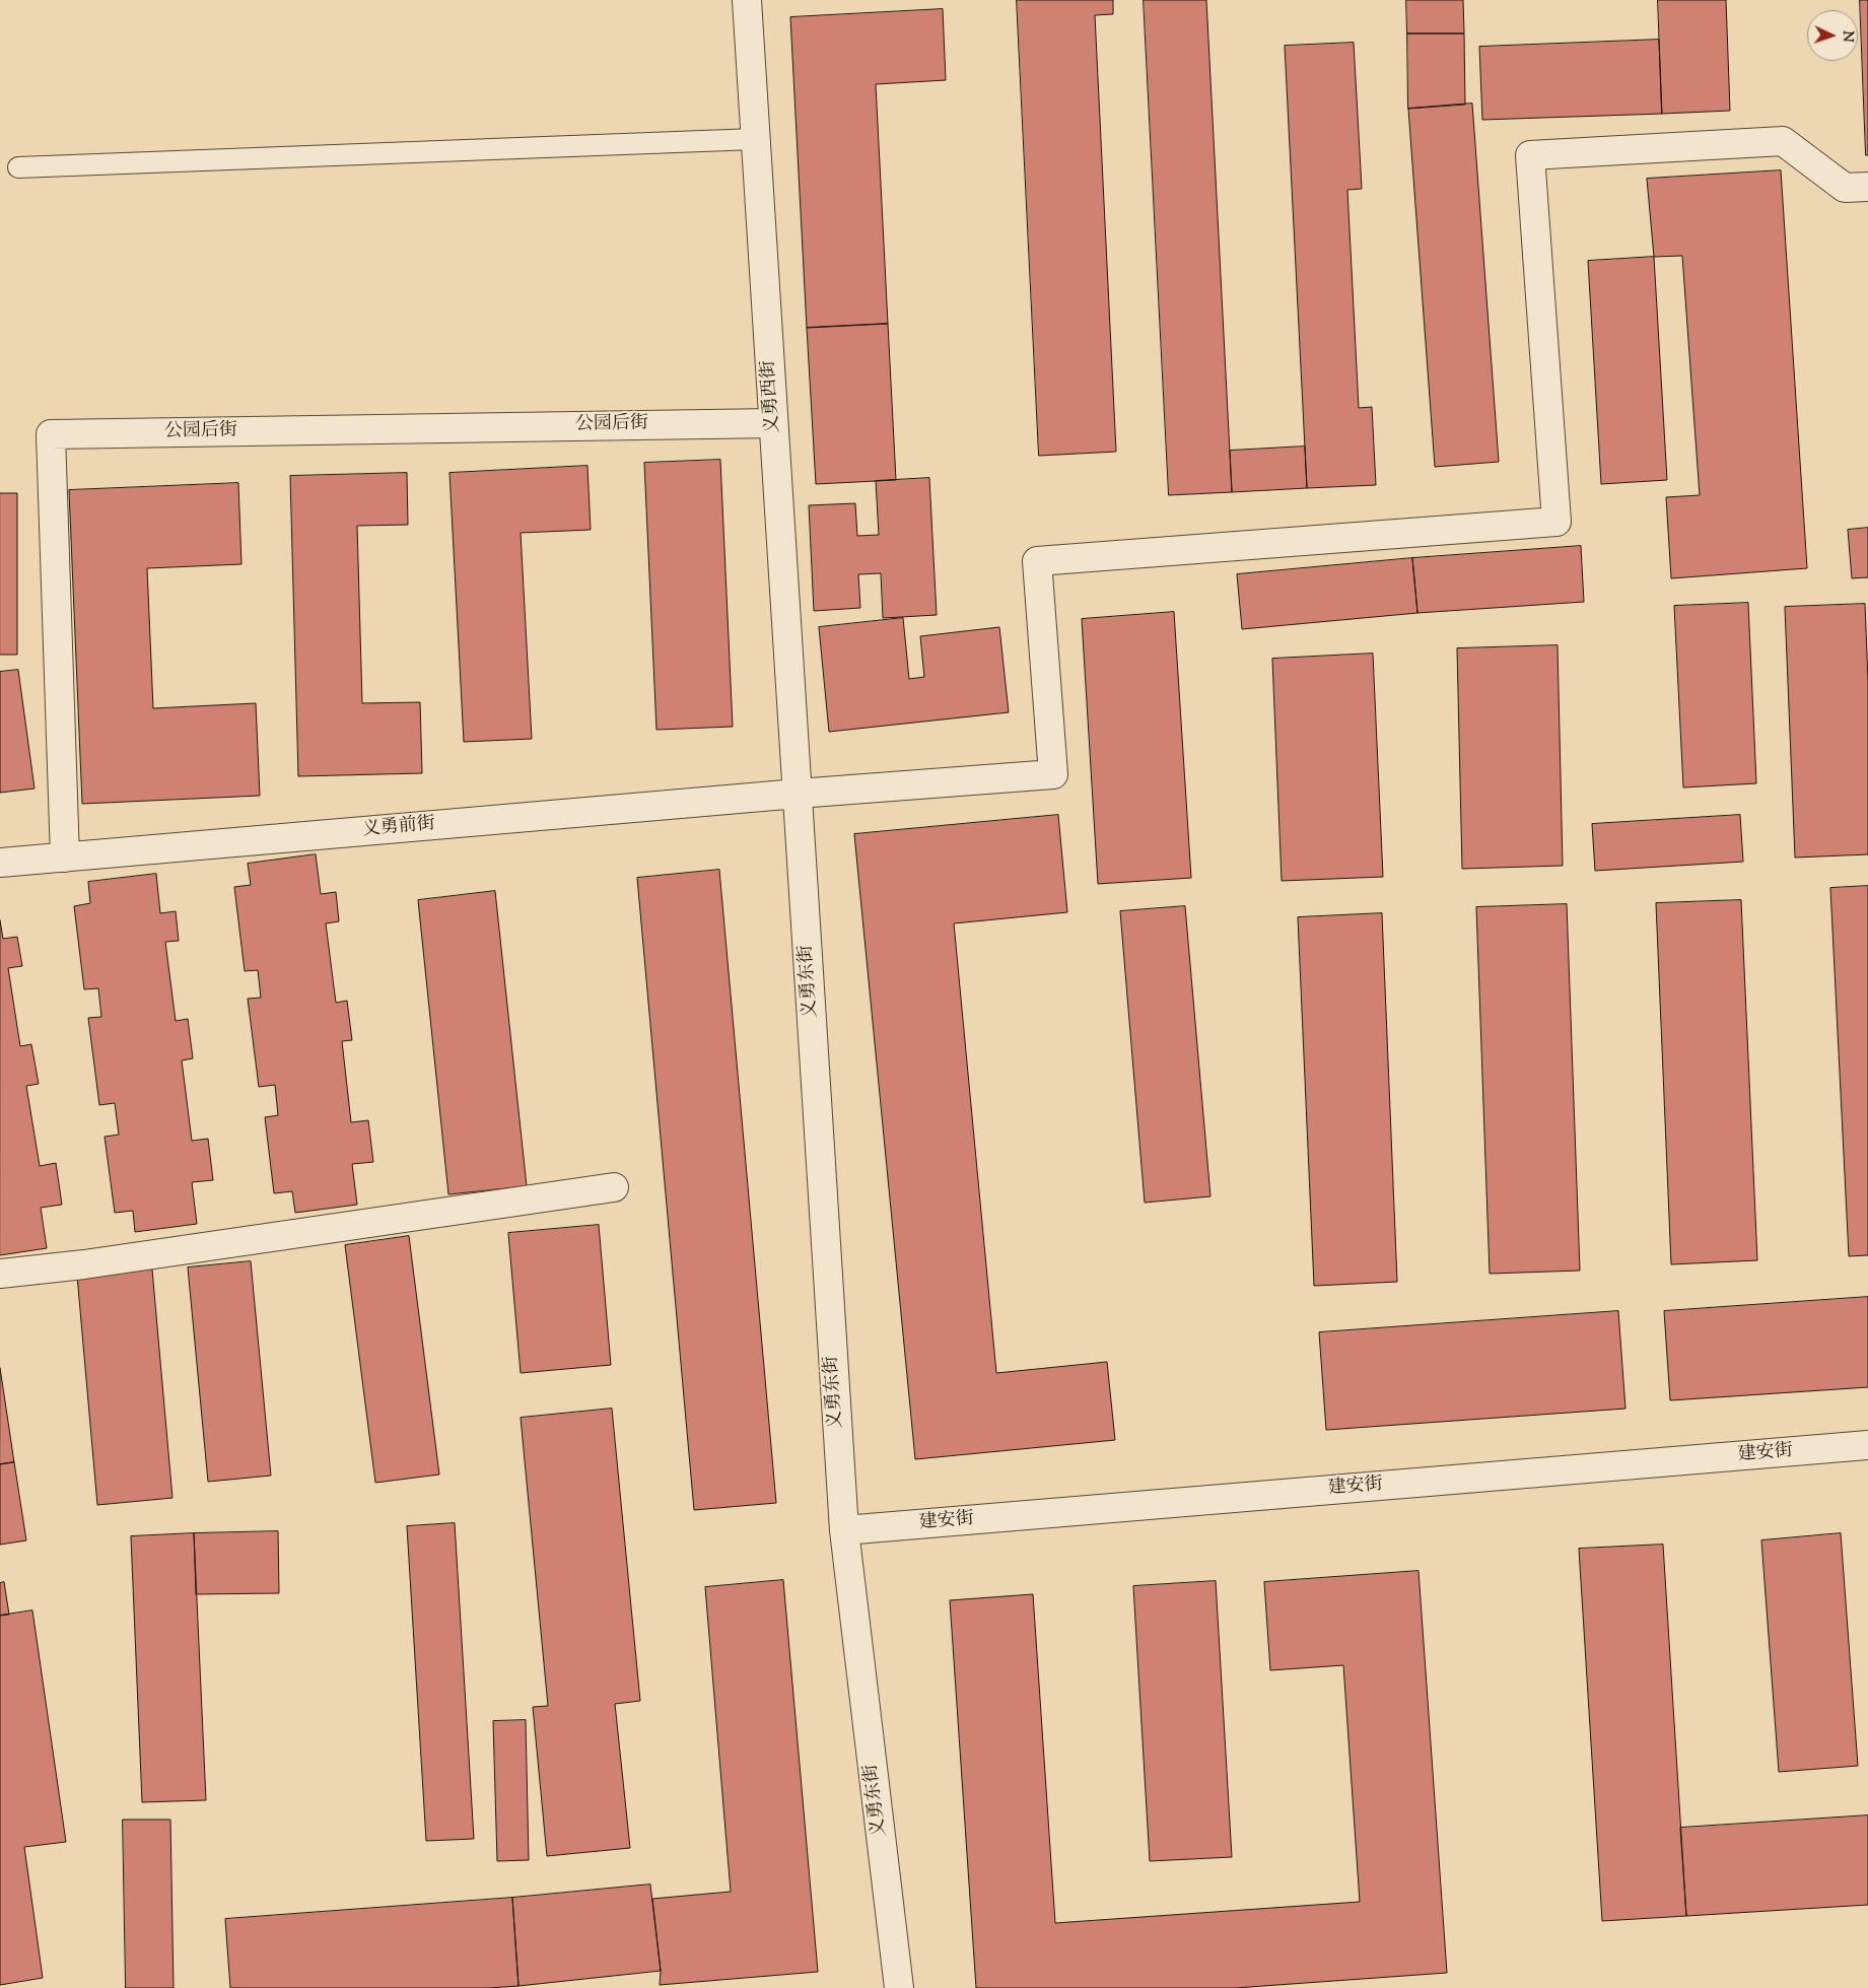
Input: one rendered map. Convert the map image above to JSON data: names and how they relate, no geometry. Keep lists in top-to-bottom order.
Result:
{
  "streets": {
    "street": [
      "义勇西街",
      "公园后街",
      "义勇前街",
      "义勇东街",
      "建安街"
    ]
  },
  "crossings": [
    ["义勇西街", "公园后街"],
    ["义勇西街", "义勇前街"],
    ["义勇西街", "义勇东街"],
    ["公园后街", "义勇前街"],
    ["义勇前街", "义勇东街"],
    ["义勇东街", "建安街"]
  ],
  "north": "right"
}
